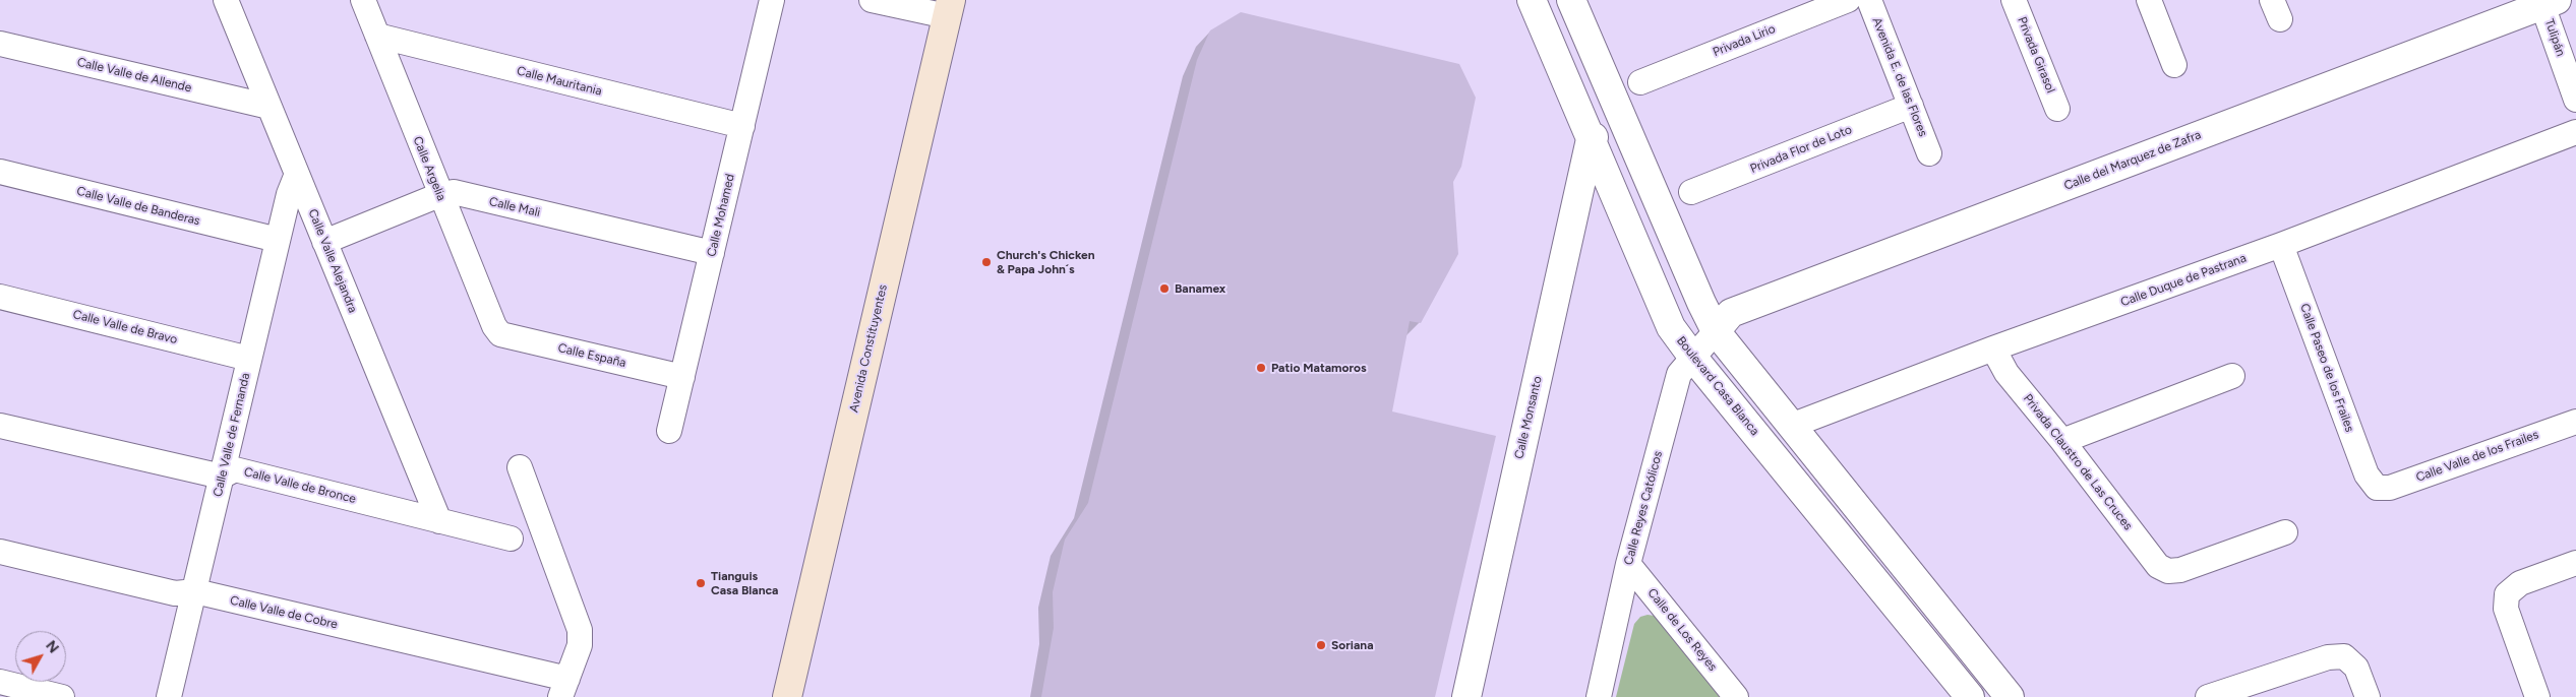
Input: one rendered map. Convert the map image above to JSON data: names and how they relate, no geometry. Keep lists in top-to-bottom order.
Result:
{
  "streets": {
    "main road": ["Avenida Constituyentes"],
    "street": [
      "Tulipán",
      "Privada Lirio",
      "Privada Girasol",
      "Calle Valle de Allende",
      "Avenida E. de las Flores",
      "Calle Mauritania",
      "Privada Flor de Loto",
      "Calle del Marquez de Zafra",
      "Calle Argelia",
      "Calle Valle de Banderas",
      "Calle Mali",
      "Calle Mohamed",
      "Calle Valle Alejandra",
      "Calle Duque de Pastrana",
      "Calle Valle de Bravo",
      "Calle España",
      "Calle Paseo de los Frailes",
      "Boulevard Casa Blanca",
      "Calle Monsanto",
      "Calle Valle de Fernanda",
      "Calle Valle de los Frailes",
      "Privada Claustro de Las Cruces",
      "Calle Valle de Bronce",
      "Calle Reyes Católicos",
      "Calle Valle de Cobre",
      "Calle de Los Reyes"
    ]
  },
  "crossings": [
    ["Tulipán", "Calle del Marquez de Zafra"],
    ["Calle Valle de Allende", "Calle Valle Alejandra"],
    ["Avenida E. de las Flores", "Privada Flor de Loto"],
    ["Calle Mauritania", "Calle Argelia"],
    ["Calle Mauritania", "Calle Mohamed"],
    ["Calle del Marquez de Zafra", "Calle Reyes Católicos"],
    ["Calle Argelia", "Calle Mali"],
    ["Calle Argelia", "Calle España"],
    ["Calle Valle de Banderas", "Calle Valle de Fernanda"],
    ["Calle Mali", "Calle Mohamed"],
    ["Calle Mali", "Calle Valle Alejandra"],
    ["Calle Mohamed", "Calle España"],
    ["Calle Valle Alejandra", "Calle Valle de Fernanda"],
    ["Calle Valle Alejandra", "Calle Valle de Bronce"],
    ["Calle Duque de Pastrana", "Calle Paseo de los Frailes"],
    ["Calle Duque de Pastrana", "Privada Claustro de Las Cruces"],
    ["Calle Valle de Bravo", "Calle Valle de Fernanda"],
    ["Calle Paseo de los Frailes", "Calle Valle de los Frailes"],
    ["Boulevard Casa Blanca", "Calle Monsanto"],
    ["Boulevard Casa Blanca", "Calle Reyes Católicos"],
    ["Calle Valle de Fernanda", "Calle Valle de Bronce"],
    ["Calle Valle de Fernanda", "Calle Valle de Cobre"],
    ["Calle Reyes Católicos", "Calle de Los Reyes"]
  ],
  "places": [
    "Church's Chicken & Papa John´s",
    "Banamex",
    "Patio Matamoros",
    "Tianguis Casa Blanca",
    "Soriana"
  ],
  "north": "top right"
}
